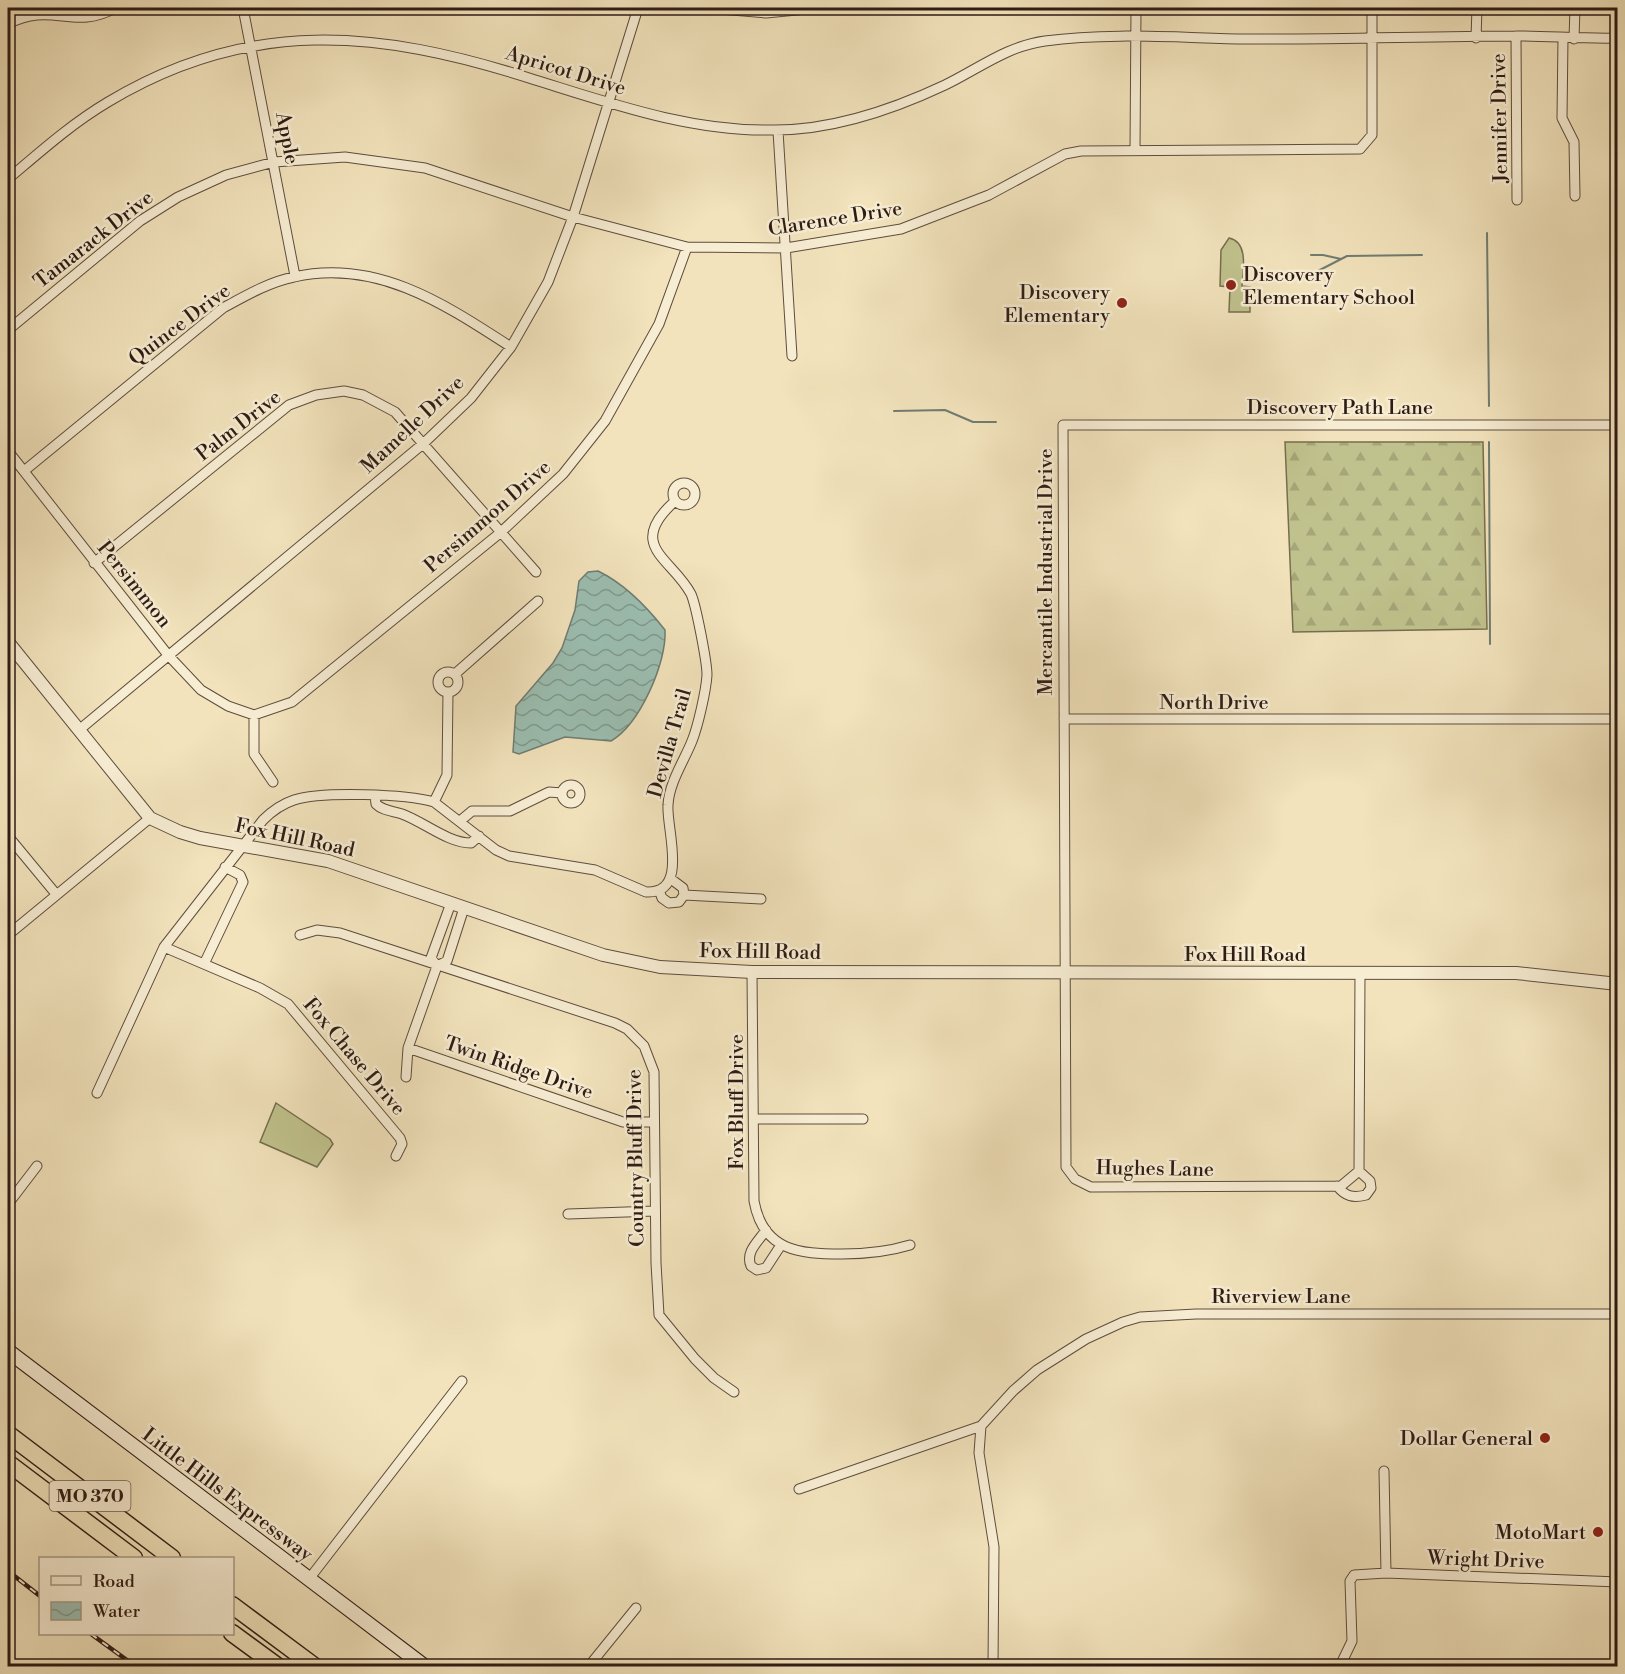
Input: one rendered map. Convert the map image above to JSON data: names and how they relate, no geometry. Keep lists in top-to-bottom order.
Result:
{
  "streets": {
    "highway": ["MO 370"],
    "main road": ["Little Hills Expressway"],
    "street": [
      "Apricot Drive",
      "Jennifer Drive",
      "Apple",
      "Clarence Drive",
      "Tamarack Drive",
      "Quince Drive",
      "Discovery Path Lane",
      "Mamelle Drive",
      "Palm Drive",
      "Persimmon Drive",
      "Mercantile Industrial Drive",
      "Persimmon",
      "North Drive",
      "Devilla Trail",
      "Fox Hill Road",
      "Fox Chase Drive",
      "Twin Ridge Drive",
      "Fox Bluff Drive",
      "Country Bluff Drive",
      "Hughes Lane",
      "Riverview Lane",
      "Wright Drive"
    ]
  },
  "crossings": [
    ["Apricot Drive", "Jennifer Drive"],
    ["Apricot Drive", "Apple"],
    ["Apricot Drive", "Clarence Drive"],
    ["Apricot Drive", "Mamelle Drive"],
    ["Apple", "Clarence Drive"],
    ["Apple", "Tamarack Drive"],
    ["Apple", "Quince Drive"],
    ["Clarence Drive", "Tamarack Drive"],
    ["Clarence Drive", "Mamelle Drive"],
    ["Clarence Drive", "Persimmon Drive"],
    ["Quince Drive", "Mamelle Drive"],
    ["Quince Drive", "Persimmon"],
    ["Discovery Path Lane", "Mercantile Industrial Drive"],
    ["Mamelle Drive", "Palm Drive"],
    ["Mamelle Drive", "Persimmon"],
    ["Mamelle Drive", "Fox Hill Road"],
    ["Palm Drive", "Persimmon Drive"],
    ["Palm Drive", "Persimmon"],
    ["Persimmon Drive", "Persimmon"],
    ["Mercantile Industrial Drive", "North Drive"],
    ["Fox Hill Road", "Fox Bluff Drive"],
    ["Fox Hill Road", "Hughes Lane"],
    ["Twin Ridge Drive", "Country Bluff Drive"]
  ],
  "places": [
    "Discovery Elementary School",
    "Discovery Elementary",
    "Dollar General",
    "MotoMart"
  ],
  "legend": ["Road", "Water"]
}
